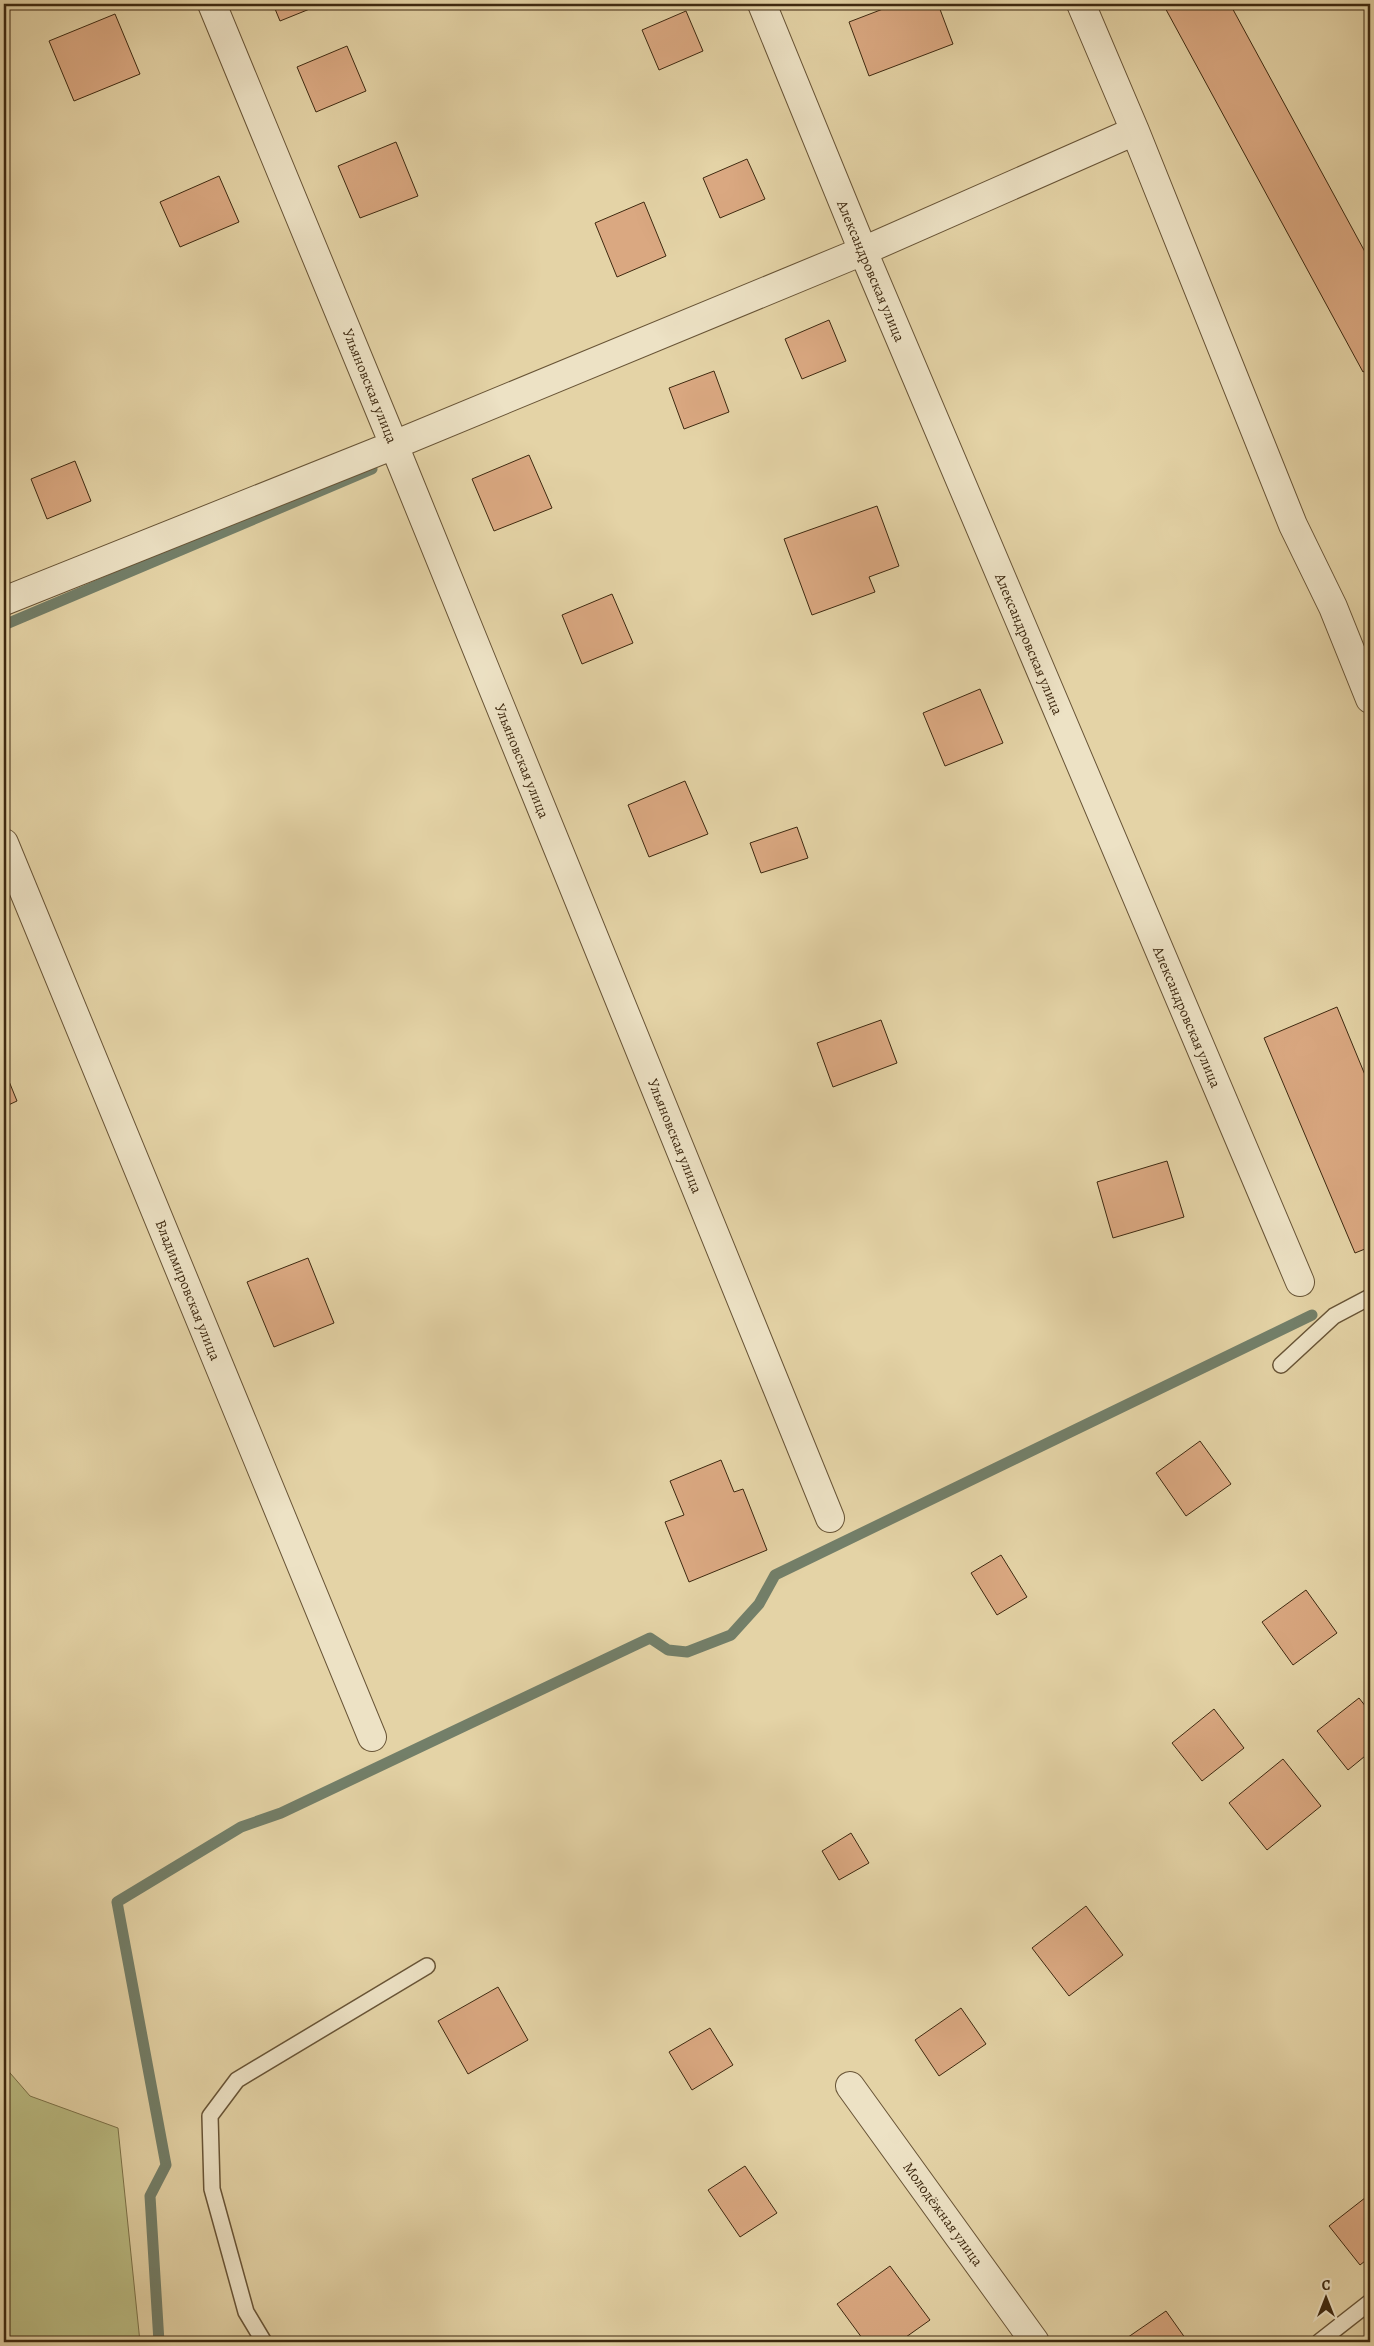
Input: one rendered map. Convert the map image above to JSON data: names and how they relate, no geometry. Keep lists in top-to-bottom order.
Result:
{
  "streets": {
    "street": [
      "Александровская улица",
      "Ульяновская улица",
      "Владимировская улица",
      "Молодёжная улица"
    ]
  },
  "north": "top"
}
